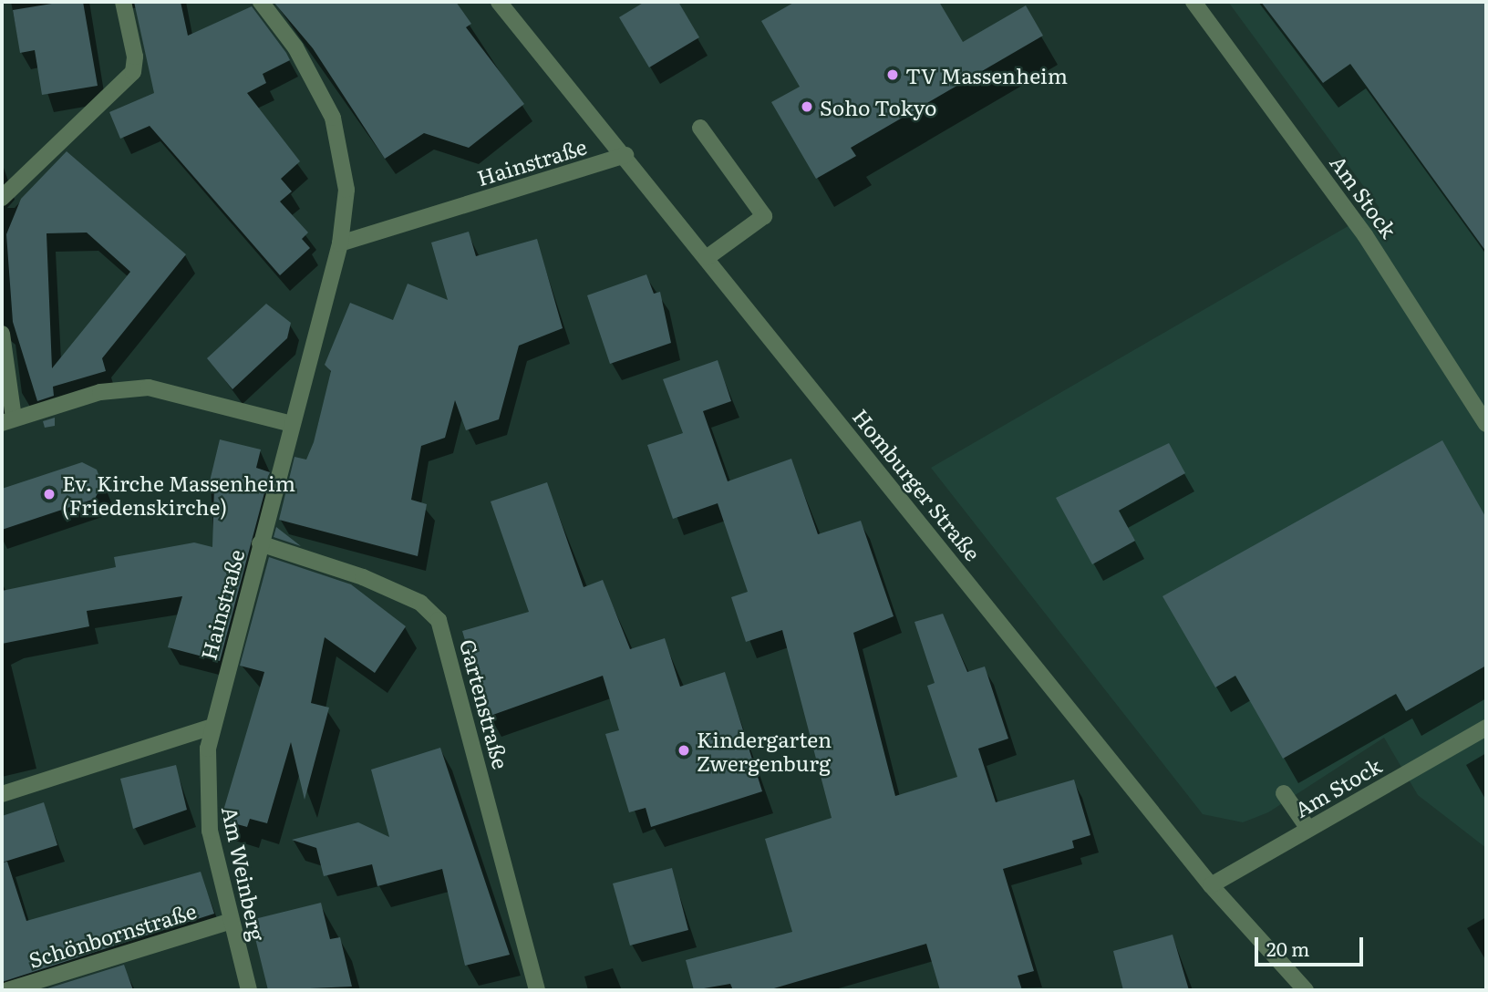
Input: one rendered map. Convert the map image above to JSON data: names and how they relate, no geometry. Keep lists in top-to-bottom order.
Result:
{
  "streets": {
    "street": [
      "Hainstraße",
      "Am Stock",
      "Homburger Straße",
      "Gartenstraße",
      "Am Weinberg",
      "Schönbornstraße"
    ]
  },
  "crossings": [
    ["Hainstraße", "Homburger Straße"],
    ["Hainstraße", "Gartenstraße"],
    ["Hainstraße", "Am Weinberg"],
    ["Am Stock", "Homburger Straße"],
    ["Am Weinberg", "Schönbornstraße"]
  ],
  "places": [
    "TV Massenheim",
    "Soho Tokyo",
    "Ev. Kirche Massenheim (Friedenskirche)",
    "Kindergarten Zwergenburg"
  ],
  "scale_bar": "20 m"
}
